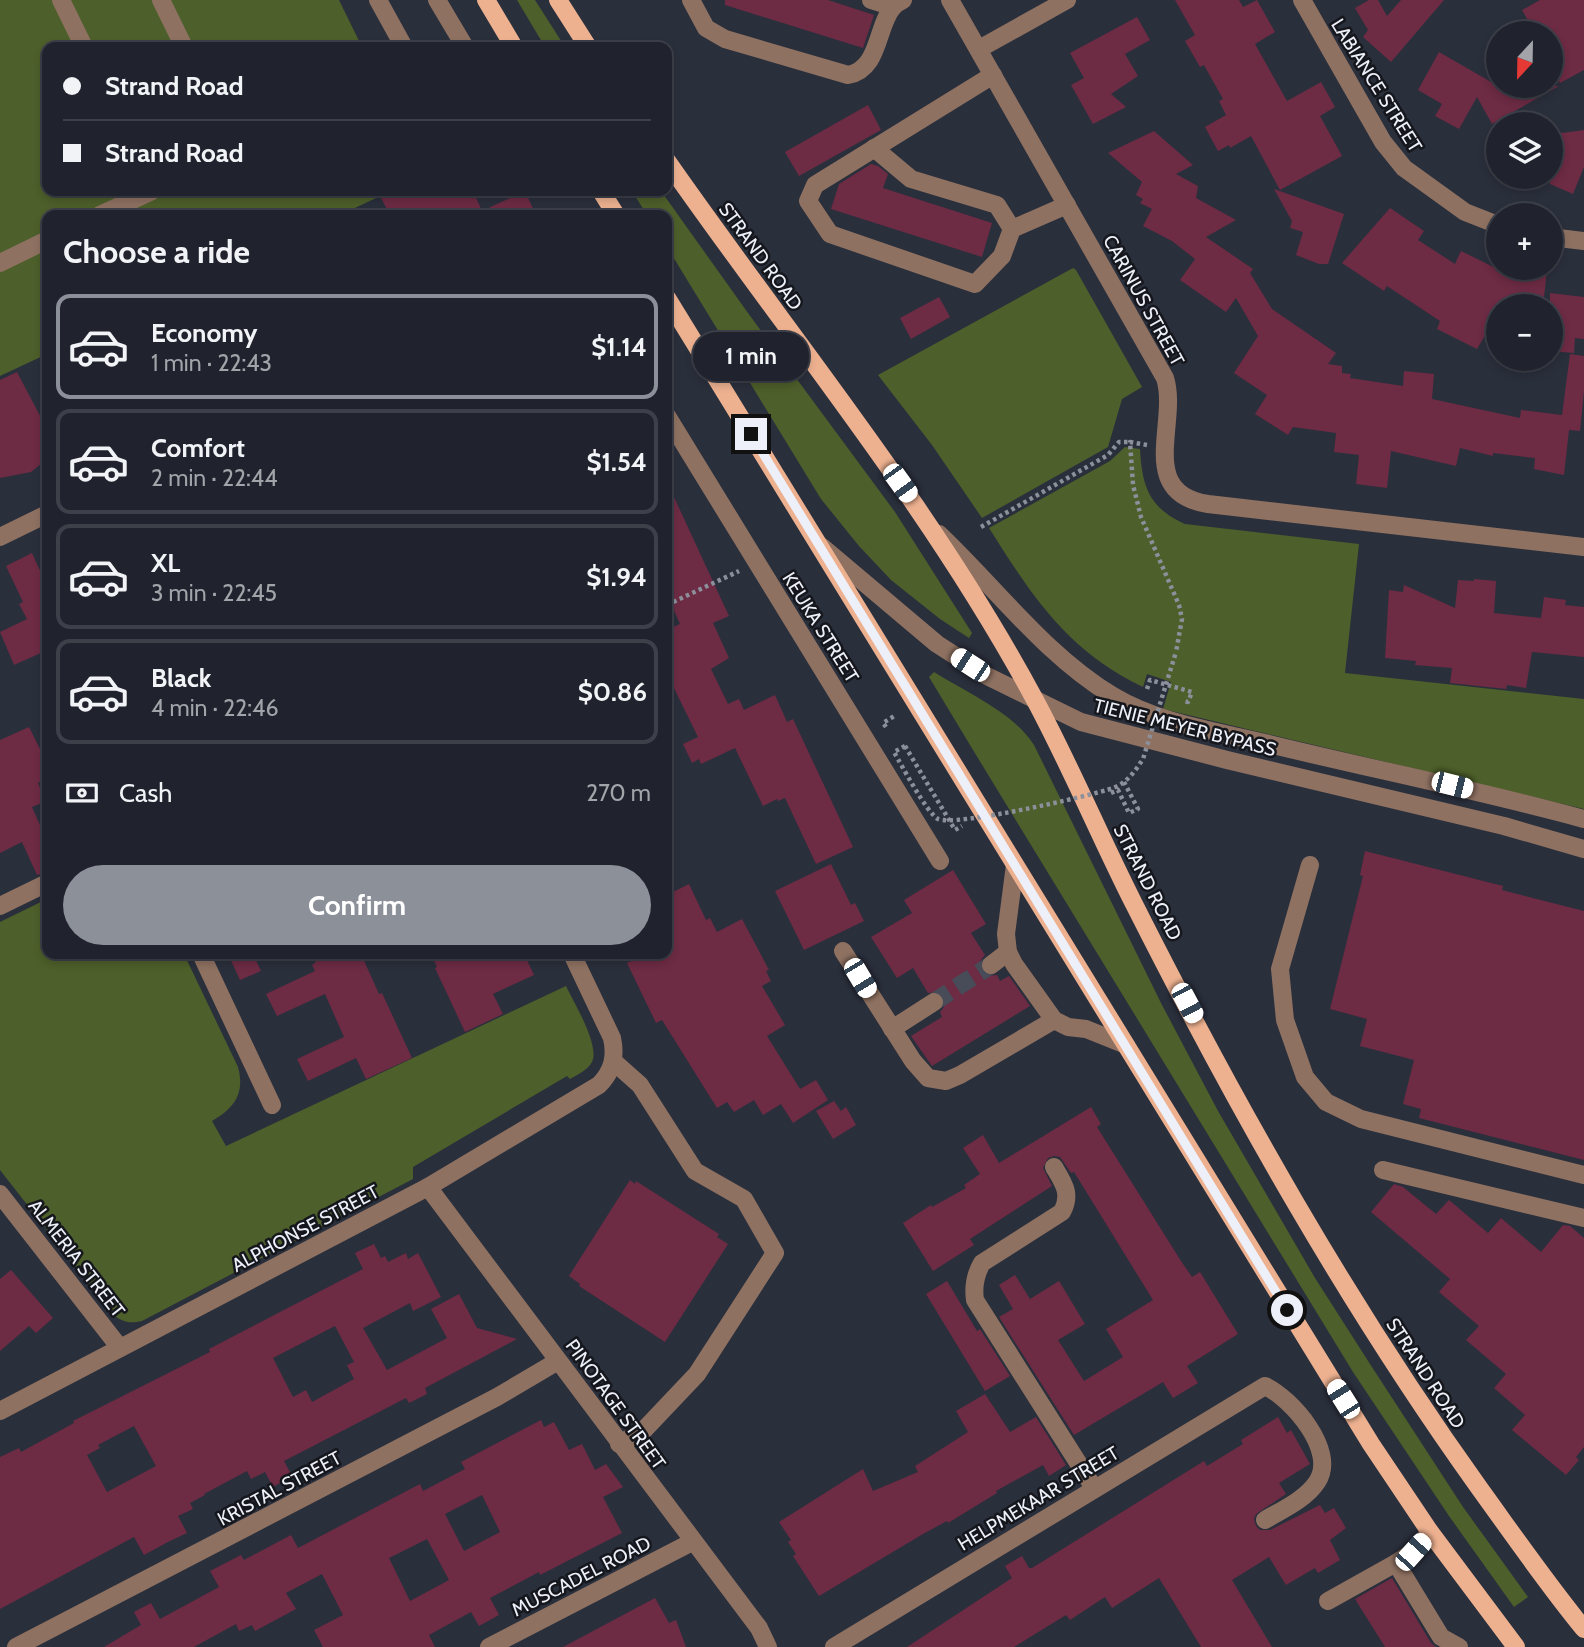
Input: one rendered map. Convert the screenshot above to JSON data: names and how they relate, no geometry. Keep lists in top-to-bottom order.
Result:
{
  "streets": {
    "main road": ["STRAND ROAD"],
    "street": [
      "LABIANCE STREET",
      "CARINUS STREET",
      "KEUKA STREET",
      "TIENIE MEYER BYPASS",
      "ALPHONSE STREET",
      "ALMERIA STREET",
      "PINOTAGE STREET",
      "KRISTAL STREET",
      "HELPMEKAAR STREET",
      "MUSCADEL ROAD"
    ]
  },
  "crossings": [
    ["STRAND ROAD", "TIENIE MEYER BYPASS"],
    ["ALPHONSE STREET", "ALMERIA STREET"],
    ["ALPHONSE STREET", "PINOTAGE STREET"],
    ["PINOTAGE STREET", "KRISTAL STREET"],
    ["PINOTAGE STREET", "MUSCADEL ROAD"]
  ],
  "north": "bottom",
  "page": {
    "map_buttons": ["+", "−"],
    "banner": ["Strand Road", "Strand Road"],
    "heading": "Choose a ride",
    "list": [
      {
        "name": "Economy",
        "note": "1 min · 22:43",
        "value": "$1.14"
      },
      {
        "name": "Comfort",
        "note": "2 min · 22:44",
        "value": "$1.54"
      },
      {
        "name": "XL",
        "note": "3 min · 22:45",
        "value": "$1.94"
      },
      {
        "name": "Black",
        "note": "4 min · 22:46",
        "value": "$0.86"
      }
    ],
    "bubble": "1 min",
    "pay": ["Cash", "270 m"],
    "buttons": "Confirm"
  }
}
